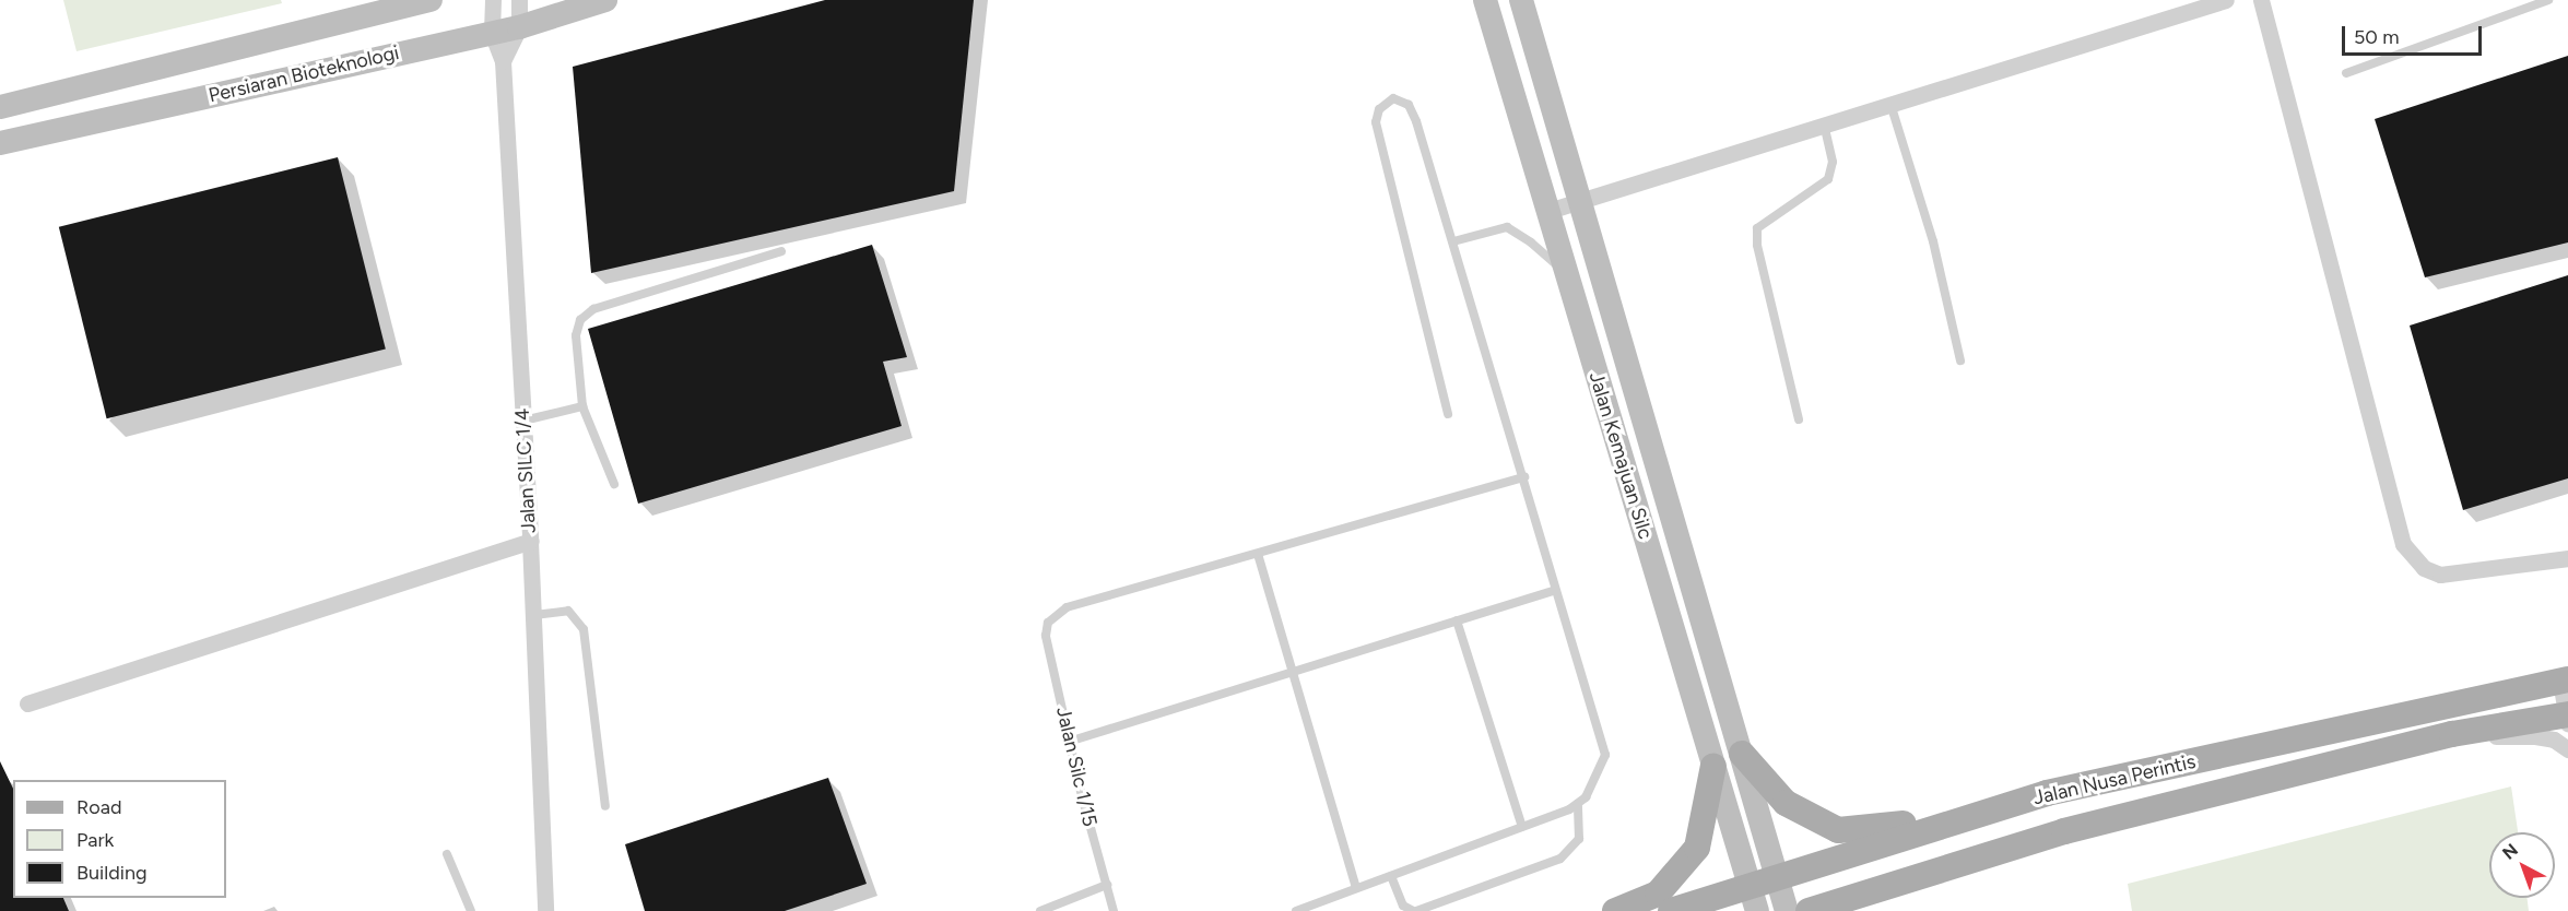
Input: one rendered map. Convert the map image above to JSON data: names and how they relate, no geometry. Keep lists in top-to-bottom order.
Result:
{
  "streets": {
    "main road": ["Jalan Nusa Perintis"],
    "street": ["Persiaran Bioteknologi", "Jalan Kemajuan Silc", "Jalan SILC 1/4"],
    "lane": ["Jalan Silc 1/15"]
  },
  "crossings": [
    ["Persiaran Bioteknologi", "Jalan SILC 1/4"],
    ["Jalan Kemajuan Silc", "Jalan Nusa Perintis"]
  ],
  "legend": ["Road", "Park", "Building"],
  "scale_bar": "50 m",
  "north": "top left"
}
